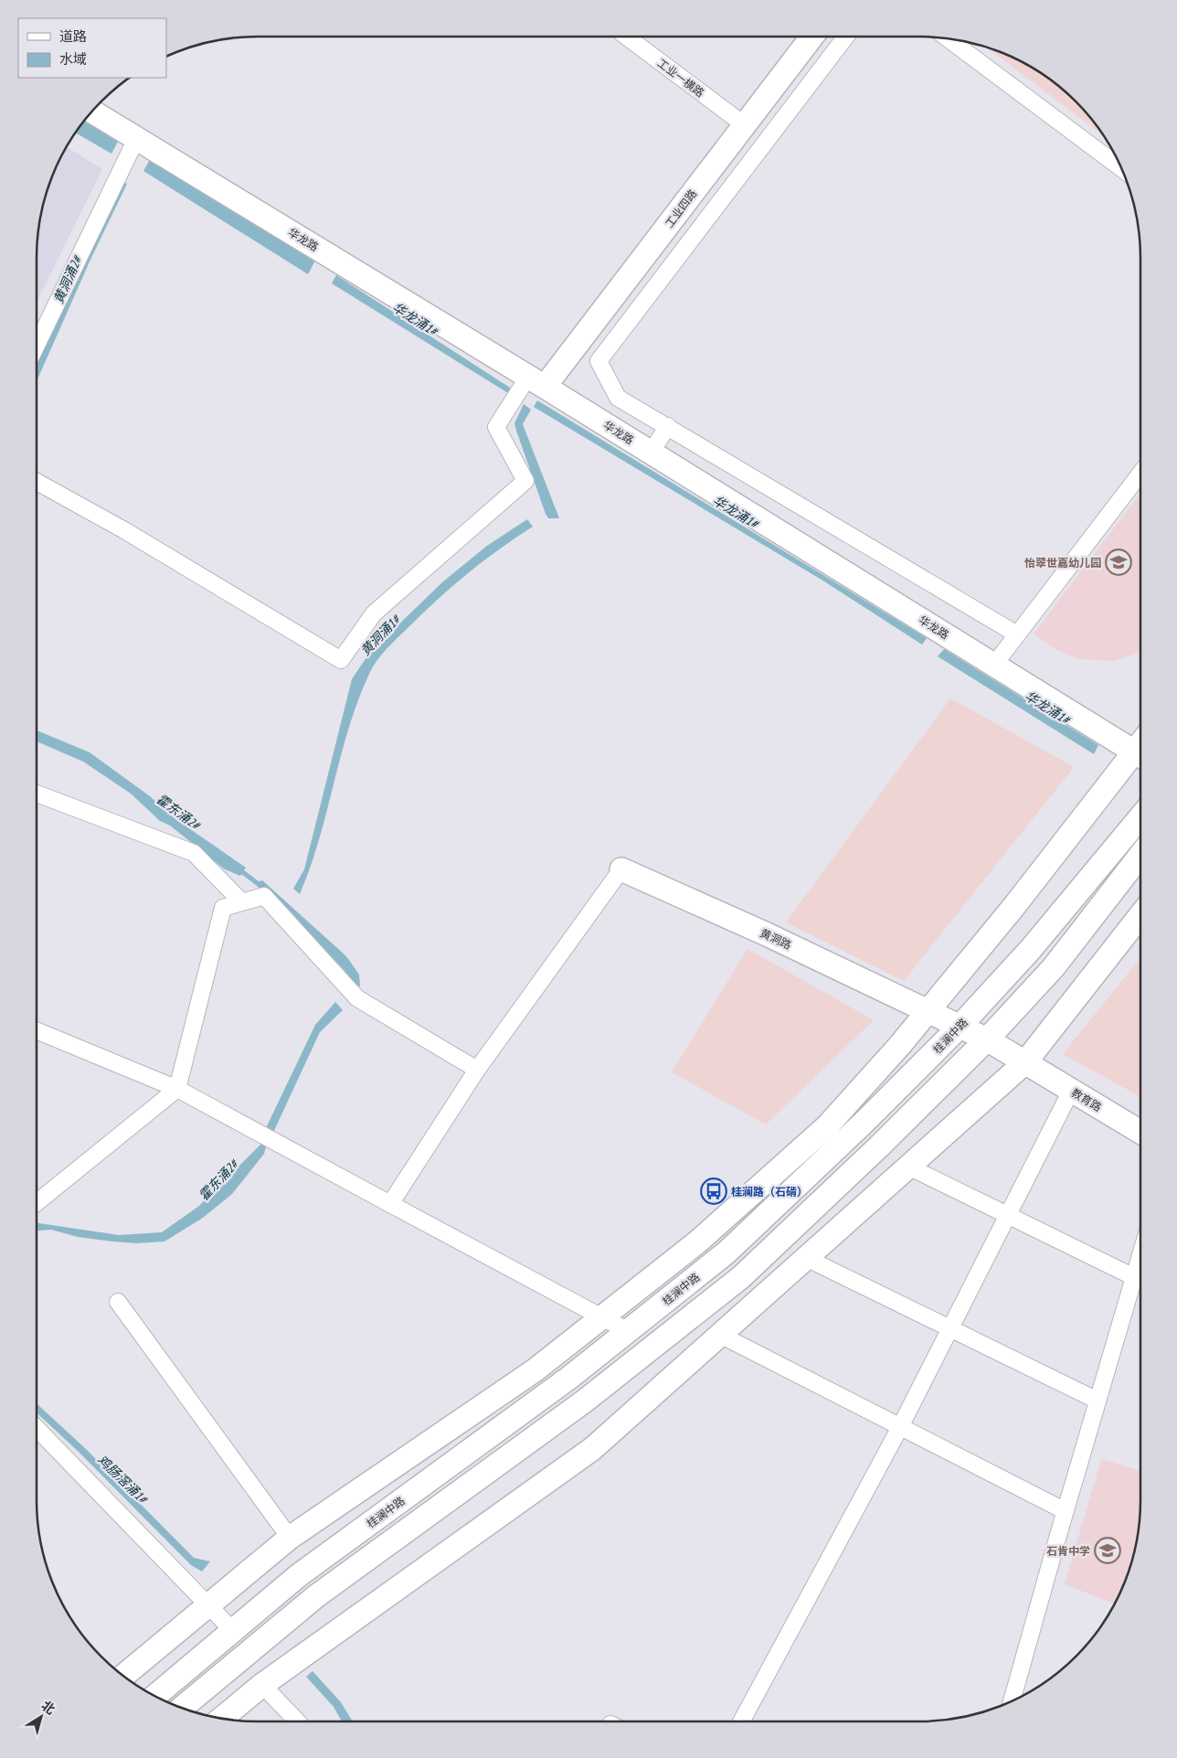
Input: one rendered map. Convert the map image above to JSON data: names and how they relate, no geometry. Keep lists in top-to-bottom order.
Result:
{
  "streets": {
    "main road": [
      "工业四路",
      "华龙路",
      "黄洞路",
      "桂澜中路",
      "教育路"
    ],
    "street": ["工业一横路"]
  },
  "crossings": [
    ["工业一横路", "工业四路"],
    ["工业四路", "华龙路"],
    ["黄洞路", "桂澜中路"],
    ["黄洞路", "教育路"]
  ],
  "water": [
    "黄洞涌2#",
    "华龙涌1#",
    "黄洞涌1#",
    "霍东涌2#",
    "鸡肠滘涌1#"
  ],
  "places": {
    "school or university": ["怡翠世嘉幼儿园", "石肯中学"],
    "bus stop": ["桂澜路（石𬒔）"]
  },
  "legend": ["道路", "水域"],
  "north": "top right"
}
